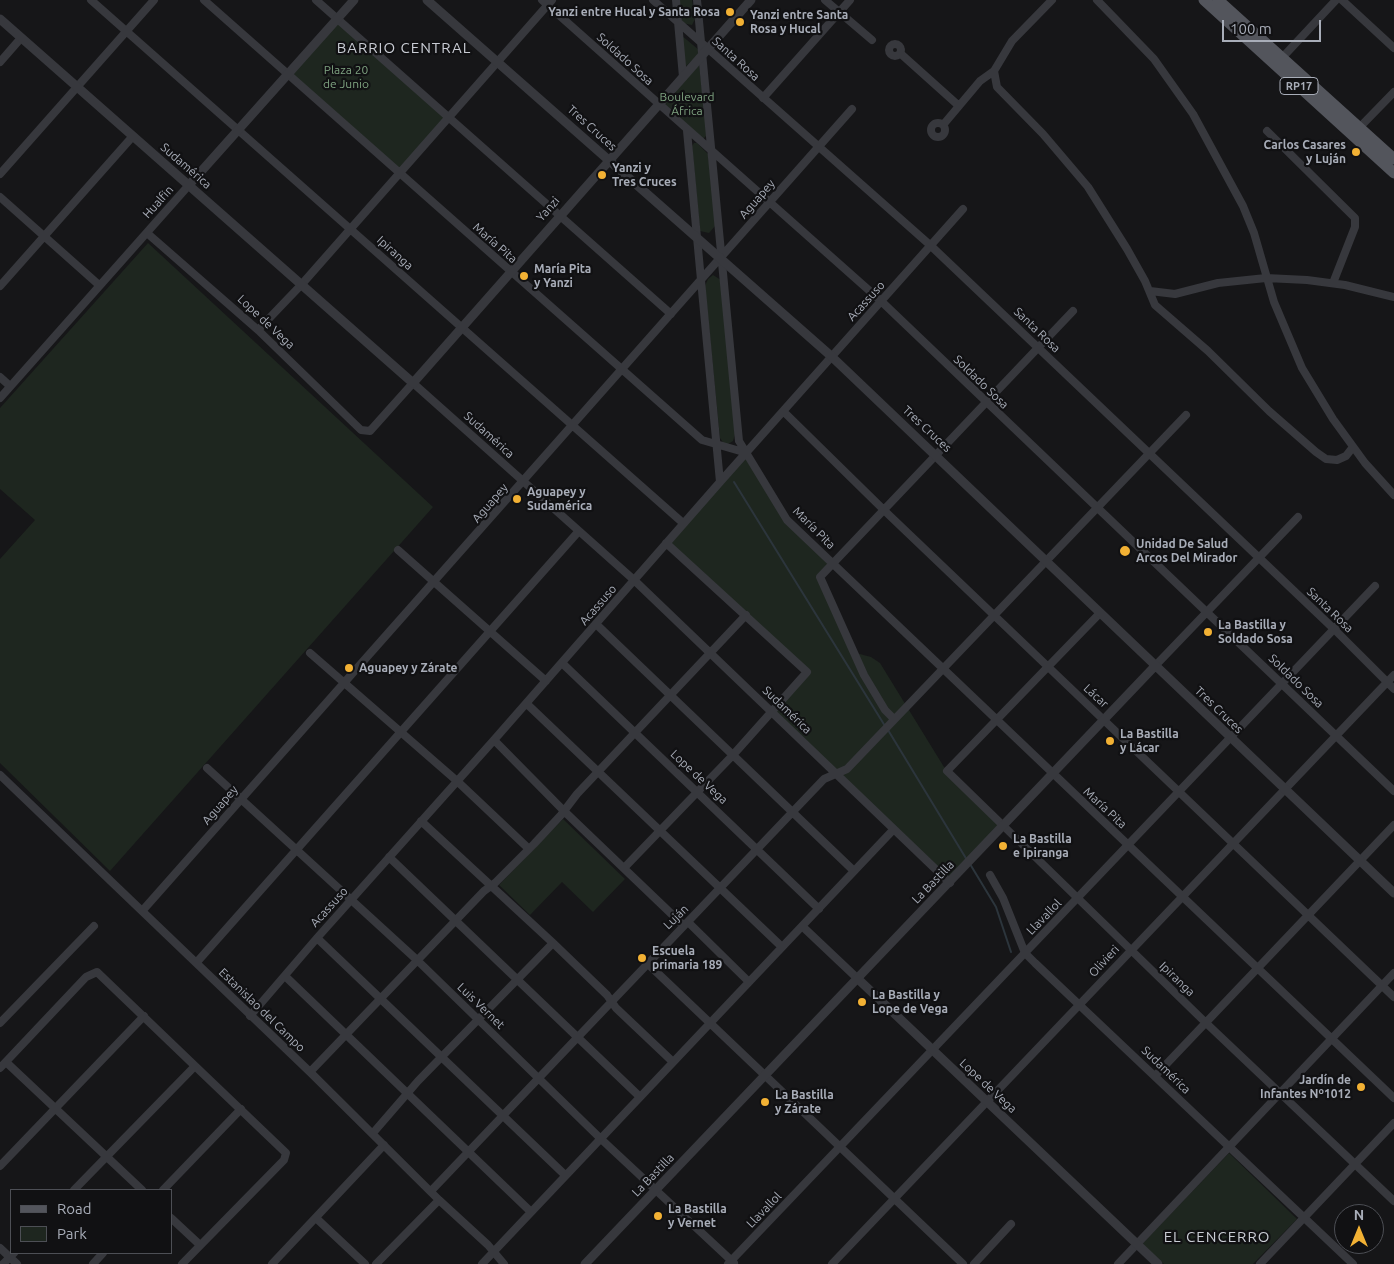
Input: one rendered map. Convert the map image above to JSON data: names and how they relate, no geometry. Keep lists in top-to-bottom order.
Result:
{
  "streets": {
    "main road": ["RP17"],
    "street": [
      "Soldado Sosa",
      "Santa Rosa",
      "Tres Cruces",
      "Sudamérica",
      "Aguapey",
      "Hualfin",
      "Yanzi",
      "María Pita",
      "Ipiranga",
      "Acassuso",
      "Lope de Vega",
      "Lácar",
      "La Bastilla",
      "Luján",
      "Llavallol",
      "Olivieri",
      "Luis Vernet",
      "Estanislao del Campo"
    ]
  },
  "crossings": [
    ["Soldado Sosa", "Aguapey"],
    ["Soldado Sosa", "Yanzi"],
    ["Soldado Sosa", "Acassuso"],
    ["Soldado Sosa", "La Bastilla"],
    ["Soldado Sosa", "Llavallol"],
    ["Soldado Sosa", "Olivieri"],
    ["Santa Rosa", "Aguapey"],
    ["Santa Rosa", "Yanzi"],
    ["Santa Rosa", "Acassuso"],
    ["Santa Rosa", "La Bastilla"],
    ["Santa Rosa", "Llavallol"],
    ["Santa Rosa", "Olivieri"],
    ["Tres Cruces", "Aguapey"],
    ["Tres Cruces", "Yanzi"],
    ["Tres Cruces", "Acassuso"],
    ["Tres Cruces", "La Bastilla"],
    ["Tres Cruces", "Llavallol"],
    ["Tres Cruces", "Olivieri"],
    ["Sudamérica", "Aguapey"],
    ["Sudamérica", "Hualfin"],
    ["Sudamérica", "Yanzi"],
    ["Sudamérica", "Acassuso"],
    ["Sudamérica", "La Bastilla"],
    ["Sudamérica", "Luján"],
    ["Sudamérica", "Llavallol"],
    ["Sudamérica", "Olivieri"],
    ["Aguapey", "María Pita"],
    ["Aguapey", "Ipiranga"],
    ["Aguapey", "Luis Vernet"],
    ["Aguapey", "Estanislao del Campo"],
    ["Hualfin", "María Pita"],
    ["Hualfin", "Ipiranga"],
    ["Hualfin", "Lope de Vega"],
    ["Yanzi", "María Pita"],
    ["Yanzi", "Ipiranga"],
    ["Yanzi", "Lope de Vega"],
    ["María Pita", "Ipiranga"],
    ["María Pita", "Acassuso"],
    ["María Pita", "La Bastilla"],
    ["María Pita", "Llavallol"],
    ["María Pita", "Olivieri"],
    ["Ipiranga", "Acassuso"],
    ["Ipiranga", "La Bastilla"],
    ["Ipiranga", "Llavallol"],
    ["Ipiranga", "Olivieri"],
    ["Acassuso", "Lope de Vega"],
    ["Acassuso", "Lácar"],
    ["Acassuso", "Luis Vernet"],
    ["Acassuso", "Estanislao del Campo"],
    ["Lope de Vega", "La Bastilla"],
    ["Lope de Vega", "Luján"],
    ["Lope de Vega", "Llavallol"],
    ["Lope de Vega", "Olivieri"],
    ["Lácar", "La Bastilla"],
    ["Lácar", "Llavallol"],
    ["Lácar", "Olivieri"],
    ["La Bastilla", "Luis Vernet"],
    ["Luján", "Luis Vernet"],
    ["Luján", "Estanislao del Campo"],
    ["Llavallol", "Luis Vernet"]
  ],
  "districts": ["BARRIO CENTRAL", "EL CENCERRO"],
  "parks": ["Plaza 20 de Junio", "Boulevard África"],
  "places": [
    "Yanzi entre Hucal y Santa Rosa",
    "Yanzi entre Santa Rosa y Hucal",
    "Carlos Casares y Luján",
    "Yanzi y Tres Cruces",
    "María Pita y Yanzi",
    "Aguapey y Sudamérica",
    "Unidad De Salud Arcos Del Mirador",
    "La Bastilla y Soldado Sosa",
    "Aguapey y Zárate",
    "La Bastilla y Lácar",
    "La Bastilla e Ipiranga",
    "Escuela primaria 189",
    "La Bastilla y Lope de Vega",
    "Jardín de Infantes Nº1012",
    "La Bastilla y Zárate",
    "La Bastilla y Vernet"
  ],
  "legend": ["Road", "Park"],
  "scale_bar": "100 m",
  "north": "top"
}
